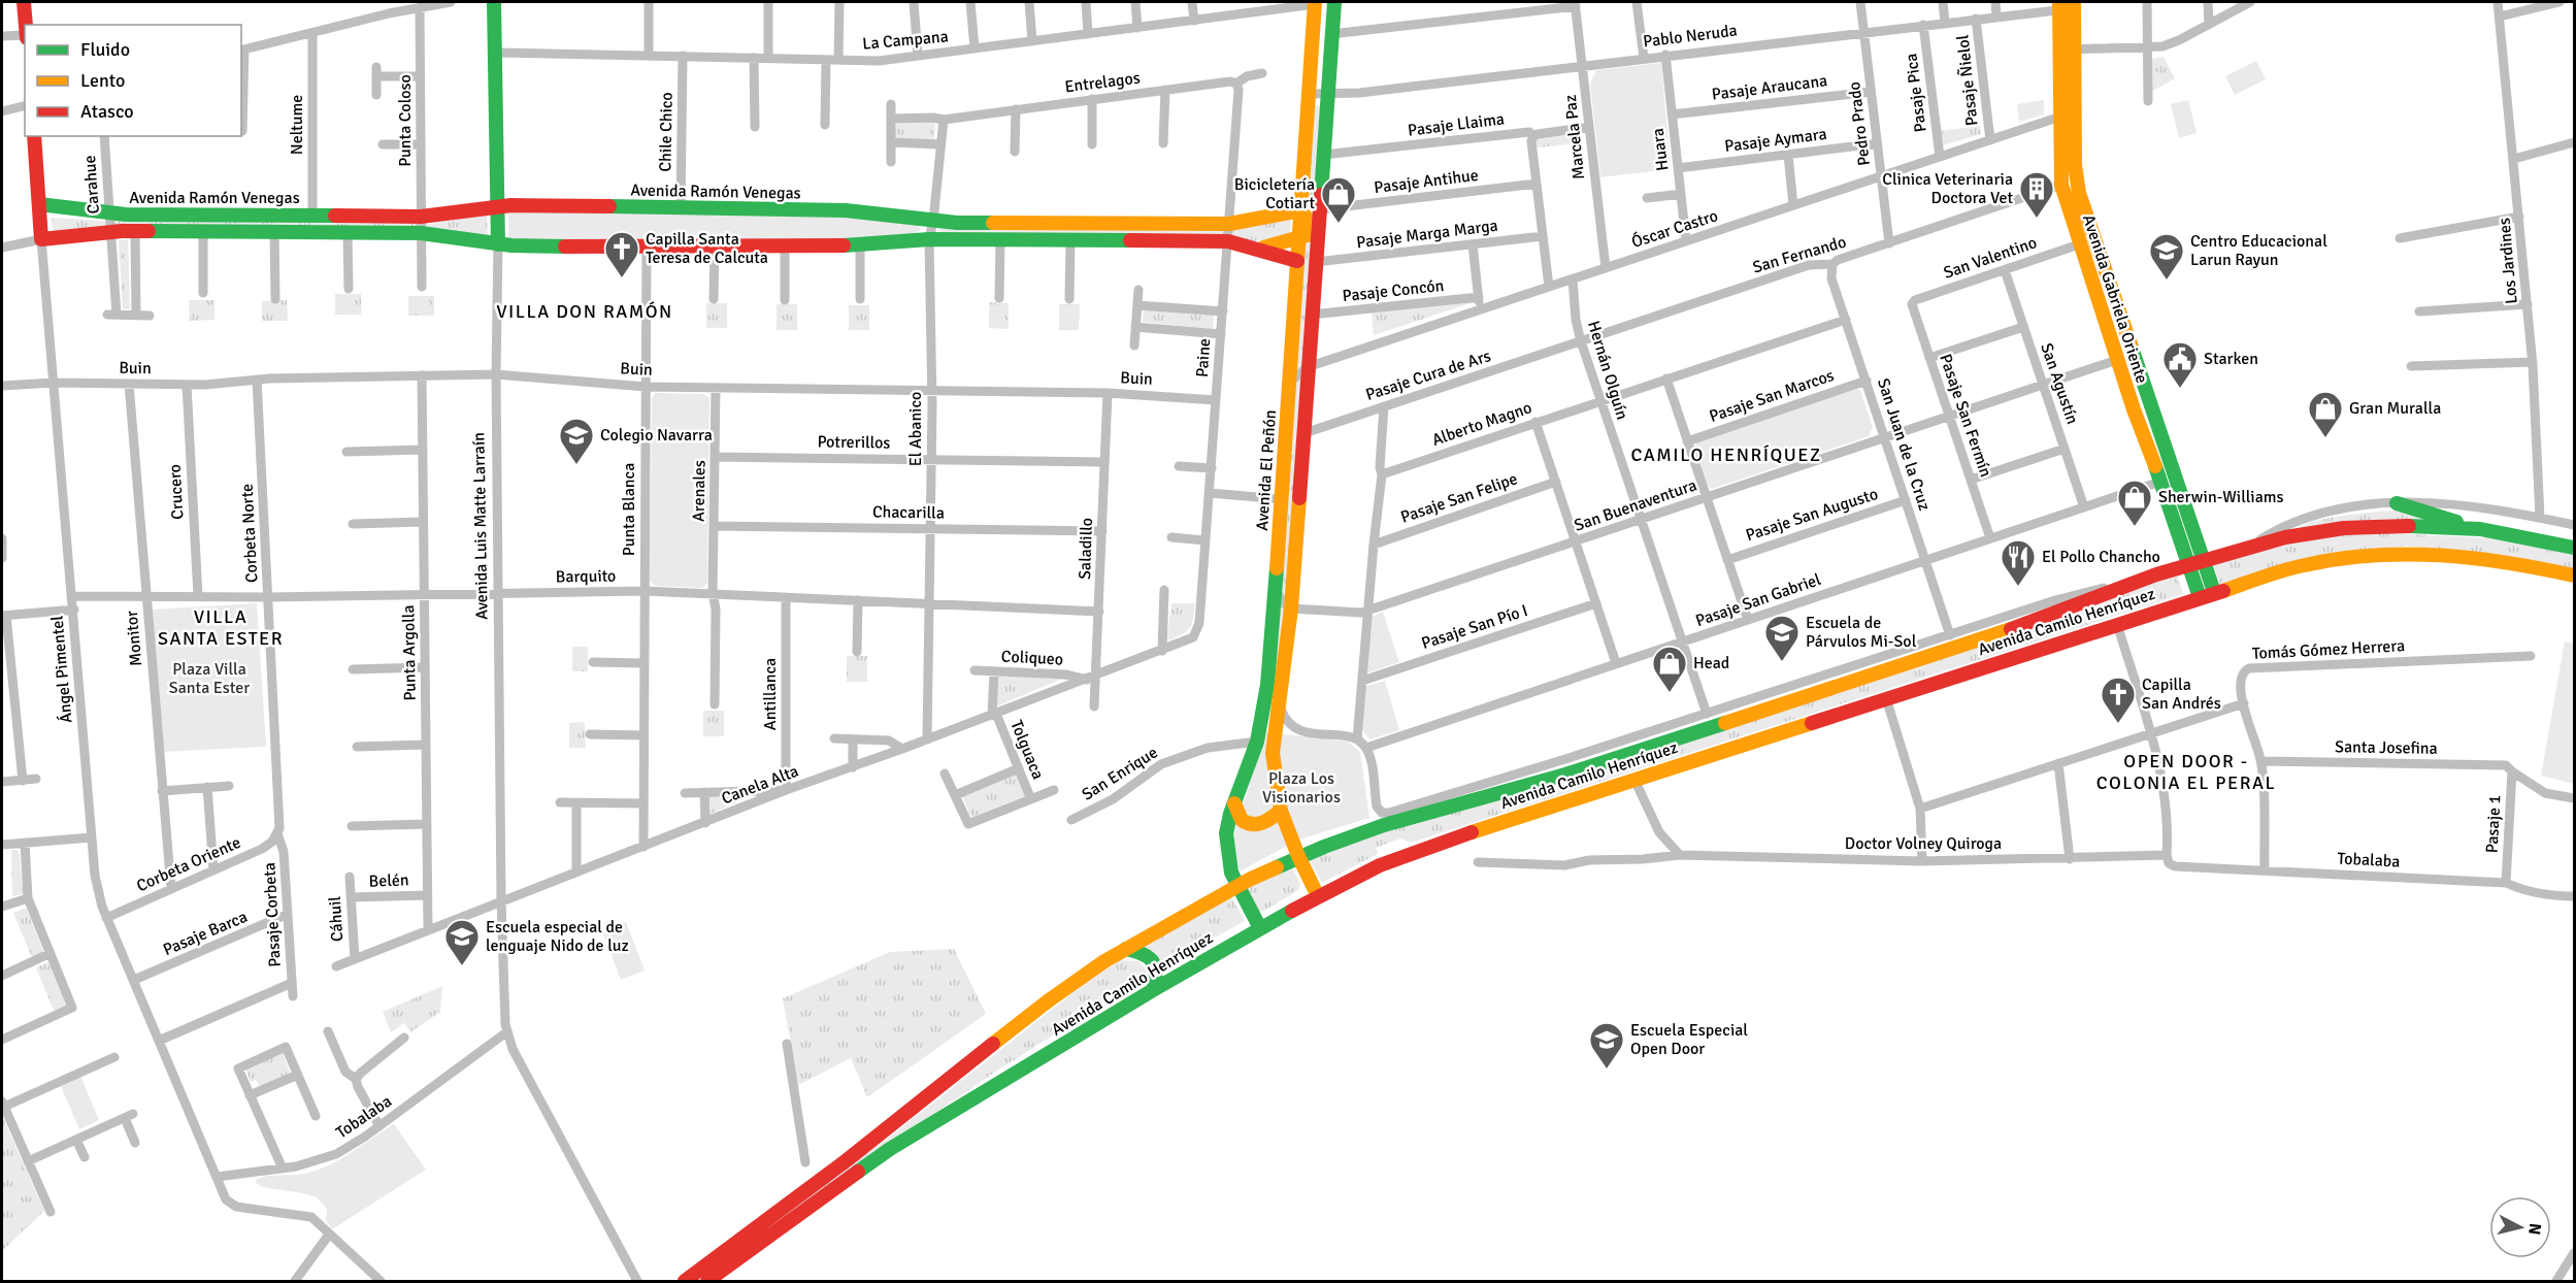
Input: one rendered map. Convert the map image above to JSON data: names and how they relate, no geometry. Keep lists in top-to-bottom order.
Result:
{
  "streets": {
    "main road": [
      "Avenida Ramón Venegas",
      "Avenida Gabriela Oriente",
      "Avenida El Peñón",
      "Avenida Luis Matte Larraín",
      "Avenida Camilo Henríquez",
      "Ángel Pimentel"
    ],
    "street": [
      "Pablo Neruda",
      "La Campana",
      "Pasaje Ñielol",
      "Entrelagos",
      "Pasaje Araucana",
      "Pasaje Pica",
      "Punta Coloso",
      "Pedro Prado",
      "Neltume",
      "Pasaje Llaima",
      "Chile Chico",
      "Marcela Paz",
      "Pasaje Aymara",
      "Huara",
      "Pasaje Antihue",
      "Carahue",
      "Óscar Castro",
      "Pasaje Marga Marga",
      "San Fernando",
      "San Valentino",
      "Los Jardines",
      "Pasaje Concón",
      "Paine",
      "Buin",
      "Hernán Olguín",
      "Pasaje Cura de Ars",
      "San Agustín",
      "Pasaje San Marcos",
      "Pasaje San Fermín",
      "Alberto Magno",
      "El Abanico",
      "Potrerillos",
      "San Juan de la Cruz",
      "Arenales",
      "Crucero",
      "Pasaje San Felipe",
      "San Buenaventura",
      "Punta Blanca",
      "Chacarilla",
      "Pasaje San Augusto",
      "Corbeta Norte",
      "Saladillo",
      "Barquito",
      "Pasaje San Gabriel",
      "Pasaje San Pío I",
      "Monitor",
      "Tomás Gómez Herrera",
      "Punta Argolla",
      "Coliqueo",
      "Antillanca",
      "Santa Josefina",
      "Tolguaca",
      "San Enrique",
      "Canela Alta",
      "Pasaje 1",
      "Doctor Volney Quiroga",
      "Tobalaba",
      "Corbeta Oriente",
      "Belén",
      "Pasaje Corbeta",
      "Cáhuil",
      "Pasaje Barca"
    ]
  },
  "crossings": [
    ["Pablo Neruda", "Pasaje Ñielol"],
    ["Pablo Neruda", "Pasaje Pica"],
    ["Pablo Neruda", "Pedro Prado"],
    ["Pablo Neruda", "Marcela Paz"],
    ["Pablo Neruda", "Huara"],
    ["Pablo Neruda", "Avenida Gabriela Oriente"],
    ["Pablo Neruda", "Avenida El Peñón"],
    ["La Campana", "Chile Chico"],
    ["La Campana", "Avenida El Peñón"],
    ["La Campana", "Avenida Luis Matte Larraín"],
    ["Pasaje Ñielol", "Óscar Castro"],
    ["Entrelagos", "Paine"],
    ["Entrelagos", "El Abanico"],
    ["Pasaje Araucana", "Pedro Prado"],
    ["Pasaje Araucana", "Huara"],
    ["Pasaje Pica", "Óscar Castro"],
    ["Punta Coloso", "Avenida Ramón Venegas"],
    ["Pedro Prado", "Pasaje Aymara"],
    ["Pedro Prado", "Óscar Castro"],
    ["Pedro Prado", "San Fernando"],
    ["Neltume", "Avenida Ramón Venegas"],
    ["Pasaje Llaima", "Marcela Paz"],
    ["Pasaje Llaima", "Avenida El Peñón"],
    ["Chile Chico", "Avenida Ramón Venegas"],
    ["Marcela Paz", "Óscar Castro"],
    ["Pasaje Aymara", "Huara"],
    ["Huara", "Óscar Castro"],
    ["Pasaje Antihue", "Avenida El Peñón"],
    ["Carahue", "Avenida Ramón Venegas"],
    ["Avenida Ramón Venegas", "Paine"],
    ["Avenida Ramón Venegas", "El Abanico"],
    ["Avenida Ramón Venegas", "Avenida El Peñón"],
    ["Avenida Ramón Venegas", "Punta Blanca"],
    ["Avenida Ramón Venegas", "Avenida Luis Matte Larraín"],
    ["Avenida Ramón Venegas", "Ángel Pimentel"],
    ["Óscar Castro", "Avenida Gabriela Oriente"],
    ["Óscar Castro", "Hernán Olguín"],
    ["Óscar Castro", "Avenida El Peñón"],
    ["Pasaje Marga Marga", "Avenida El Peñón"],
    ["San Fernando", "Avenida Gabriela Oriente"],
    ["San Fernando", "Hernán Olguín"],
    ["San Fernando", "Pasaje Cura de Ars"],
    ["San Fernando", "San Juan de la Cruz"],
    ["San Valentino", "Avenida Gabriela Oriente"],
    ["San Valentino", "San Agustín"],
    ["San Valentino", "Pasaje San Fermín"],
    ["Los Jardines", "Avenida Camilo Henríquez"],
    ["Pasaje Concón", "Avenida El Peñón"],
    ["Avenida Gabriela Oriente", "San Buenaventura"],
    ["Avenida Gabriela Oriente", "Pasaje San Gabriel"],
    ["Avenida Gabriela Oriente", "Avenida Camilo Henríquez"],
    ["Paine", "Buin"],
    ["Paine", "Canela Alta"],
    ["Buin", "El Abanico"],
    ["Buin", "Arenales"],
    ["Buin", "Crucero"],
    ["Buin", "Punta Blanca"],
    ["Buin", "Avenida Luis Matte Larraín"],
    ["Buin", "Corbeta Norte"],
    ["Buin", "Saladillo"],
    ["Buin", "Monitor"],
    ["Buin", "Punta Argolla"],
    ["Buin", "Ángel Pimentel"],
    ["Hernán Olguín", "Pasaje Cura de Ars"],
    ["Hernán Olguín", "Alberto Magno"],
    ["Hernán Olguín", "San Buenaventura"],
    ["Hernán Olguín", "Pasaje San Gabriel"],
    ["Hernán Olguín", "Avenida Camilo Henríquez"],
    ["Pasaje Cura de Ars", "Avenida El Peñón"],
    ["San Agustín", "San Buenaventura"],
    ["San Agustín", "Pasaje San Gabriel"],
    ["Pasaje San Marcos", "San Juan de la Cruz"],
    ["Pasaje San Fermín", "San Buenaventura"],
    ["Pasaje San Fermín", "Pasaje San Gabriel"],
    ["Alberto Magno", "San Juan de la Cruz"],
    ["El Abanico", "Potrerillos"],
    ["El Abanico", "Chacarilla"],
    ["El Abanico", "Barquito"],
    ["El Abanico", "Canela Alta"],
    ["Potrerillos", "Arenales"],
    ["Potrerillos", "Saladillo"],
    ["San Juan de la Cruz", "San Buenaventura"],
    ["San Juan de la Cruz", "Pasaje San Augusto"],
    ["San Juan de la Cruz", "Pasaje San Gabriel"],
    ["San Juan de la Cruz", "Avenida Camilo Henríquez"],
    ["Avenida El Peñón", "San Buenaventura"],
    ["Avenida El Peñón", "Avenida Camilo Henríquez"],
    ["Avenida El Peñón", "San Enrique"],
    ["Arenales", "Chacarilla"],
    ["Arenales", "Barquito"],
    ["Crucero", "Barquito"],
    ["Punta Blanca", "Barquito"],
    ["Punta Blanca", "Canela Alta"],
    ["Chacarilla", "Saladillo"],
    ["Avenida Luis Matte Larraín", "Barquito"],
    ["Avenida Luis Matte Larraín", "Canela Alta"],
    ["Avenida Luis Matte Larraín", "Tobalaba"],
    ["Corbeta Norte", "Barquito"],
    ["Corbeta Norte", "Corbeta Oriente"],
    ["Corbeta Norte", "Pasaje Corbeta"],
    ["Saladillo", "Barquito"],
    ["Saladillo", "Coliqueo"],
    ["Saladillo", "Canela Alta"],
    ["Barquito", "Monitor"],
    ["Barquito", "Punta Argolla"],
    ["Barquito", "Ángel Pimentel"],
    ["Barquito", "Antillanca"],
    ["Pasaje San Gabriel", "Avenida Camilo Henríquez"],
    ["Monitor", "Corbeta Oriente"],
    ["Tomás Gómez Herrera", "Santa Josefina"],
    ["Tomás Gómez Herrera", "Tobalaba"],
    ["Punta Argolla", "Canela Alta"],
    ["Punta Argolla", "Belén"],
    ["Coliqueo", "Canela Alta"],
    ["Ángel Pimentel", "Tobalaba"],
    ["Ángel Pimentel", "Corbeta Oriente"],
    ["Ángel Pimentel", "Pasaje Barca"],
    ["Antillanca", "Canela Alta"],
    ["Santa Josefina", "Pasaje 1"],
    ["Tolguaca", "Canela Alta"],
    ["Canela Alta", "Cáhuil"],
    ["Pasaje 1", "Tobalaba"],
    ["Doctor Volney Quiroga", "Tobalaba"],
    ["Corbeta Oriente", "Pasaje Corbeta"],
    ["Belén", "Cáhuil"],
    ["Pasaje Corbeta", "Pasaje Barca"]
  ],
  "districts": [
    "VILLA DON RAMÓN",
    "CAMILO HENRÍQUEZ",
    "VILLA SANTA ESTER",
    "OPEN DOOR - COLONIA EL PERAL"
  ],
  "parks": ["Plaza Villa Santa Ester", "Plaza Los Visionarios"],
  "places": {
    "building": ["Clinica Veterinaria Doctora Vet"],
    "shop": [
      "Bicicletería Cotiart",
      "Gran Muralla",
      "Sherwin-Williams",
      "Head"
    ],
    "church": ["Capilla Santa Teresa de Calcuta", "Capilla San Andrés"],
    "school or university": [
      "Centro Educacional Larun Rayun",
      "Colegio Navarra",
      "Escuela de Párvulos Mi-Sol",
      "Escuela especial de lenguaje Nido de luz",
      "Escuela Especial Open Door"
    ],
    "public building": ["Starken"],
    "restaurant": ["El Pollo Chancho"]
  },
  "legend": ["Fluido", "Lento", "Atasco"],
  "north": "right"
}
